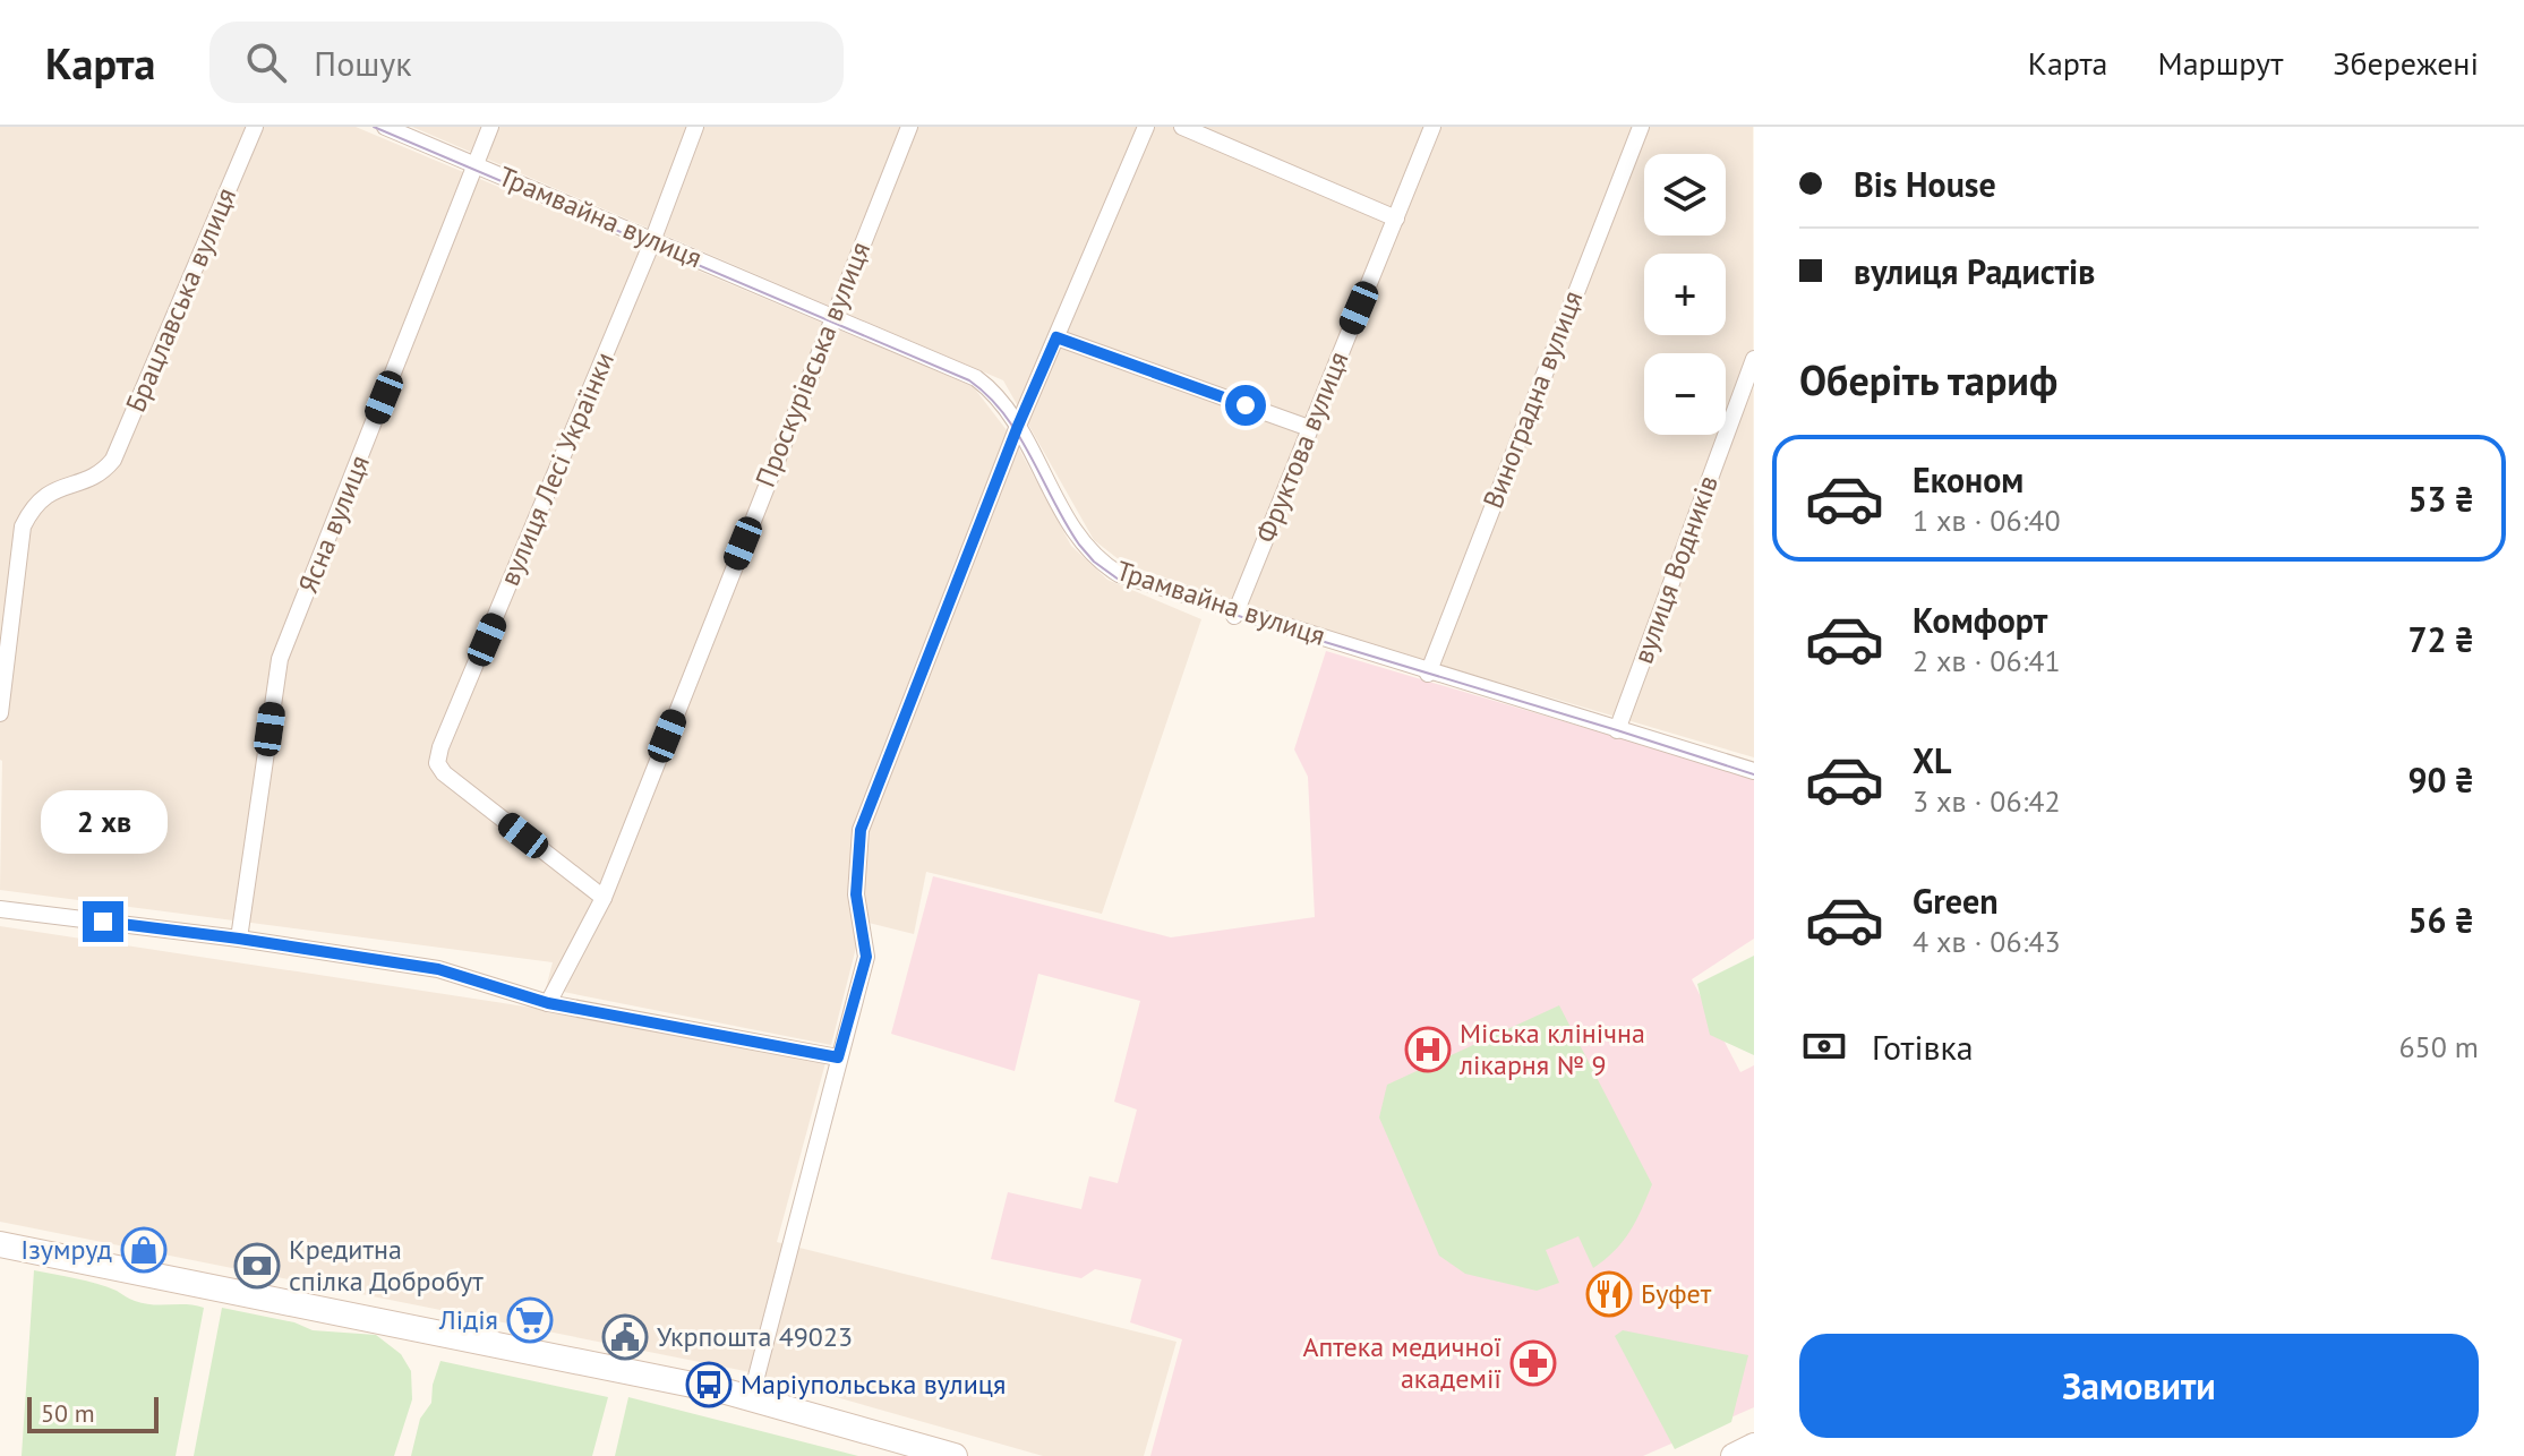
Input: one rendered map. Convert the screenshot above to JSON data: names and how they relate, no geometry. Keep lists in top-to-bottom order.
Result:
{
  "streets": {
    "street": [
      "Трамвайна вулиця",
      "Брацлавська вулиця",
      "Проскурівська вулиця",
      "Виноградна вулиця",
      "Фруктова вулиця",
      "вулиця Лесі Українки",
      "Ясна вулиця",
      "вулиця Водників"
    ]
  },
  "crossings": [
    ["Трамвайна вулиця", "Проскурівська вулиця"],
    ["Трамвайна вулиця", "Виноградна вулиця"],
    ["Трамвайна вулиця", "Фруктова вулиця"],
    ["Трамвайна вулиця", "вулиця Лесі Українки"],
    ["Трамвайна вулиця", "Ясна вулиця"],
    ["Трамвайна вулиця", "вулиця Водників"],
    ["Проскурівська вулиця", "вулиця Лесі Українки"]
  ],
  "places": {
    "hospital": ["Міська клінічна лікарня № 9"],
    "shop": ["Ізумруд"],
    "bank": ["Кредитна спілка Добробут"],
    "restaurant": ["Буфет"],
    "supermarket": ["Лідія"],
    "public building": ["Укрпошта 49023"],
    "pharmacy": ["Аптека медичної академії"],
    "bus stop": ["Маріупольська вулиця"]
  },
  "scale_bar": "50 m",
  "page": {
    "header": "Карта",
    "search": "Пошук",
    "nav": ["Карта", "Маршрут", "Збережені"],
    "banner": ["Bis House", "вулиця Радистів"],
    "map_buttons": ["+", "−"],
    "heading": "Оберіть тариф",
    "list": [
      {
        "name": "Економ",
        "note": "1 хв · 06:40",
        "value": "53 ₴"
      },
      {
        "name": "Комфорт",
        "note": "2 хв · 06:41",
        "value": "72 ₴"
      },
      {
        "name": "XL",
        "note": "3 хв · 06:42",
        "value": "90 ₴"
      },
      {
        "name": "Green",
        "note": "4 хв · 06:43",
        "value": "56 ₴"
      }
    ],
    "bubble": "2 хв",
    "pay": ["Готівка", "650 m"],
    "buttons": "Замовити",
    "scale": "50 m"
  }
}
